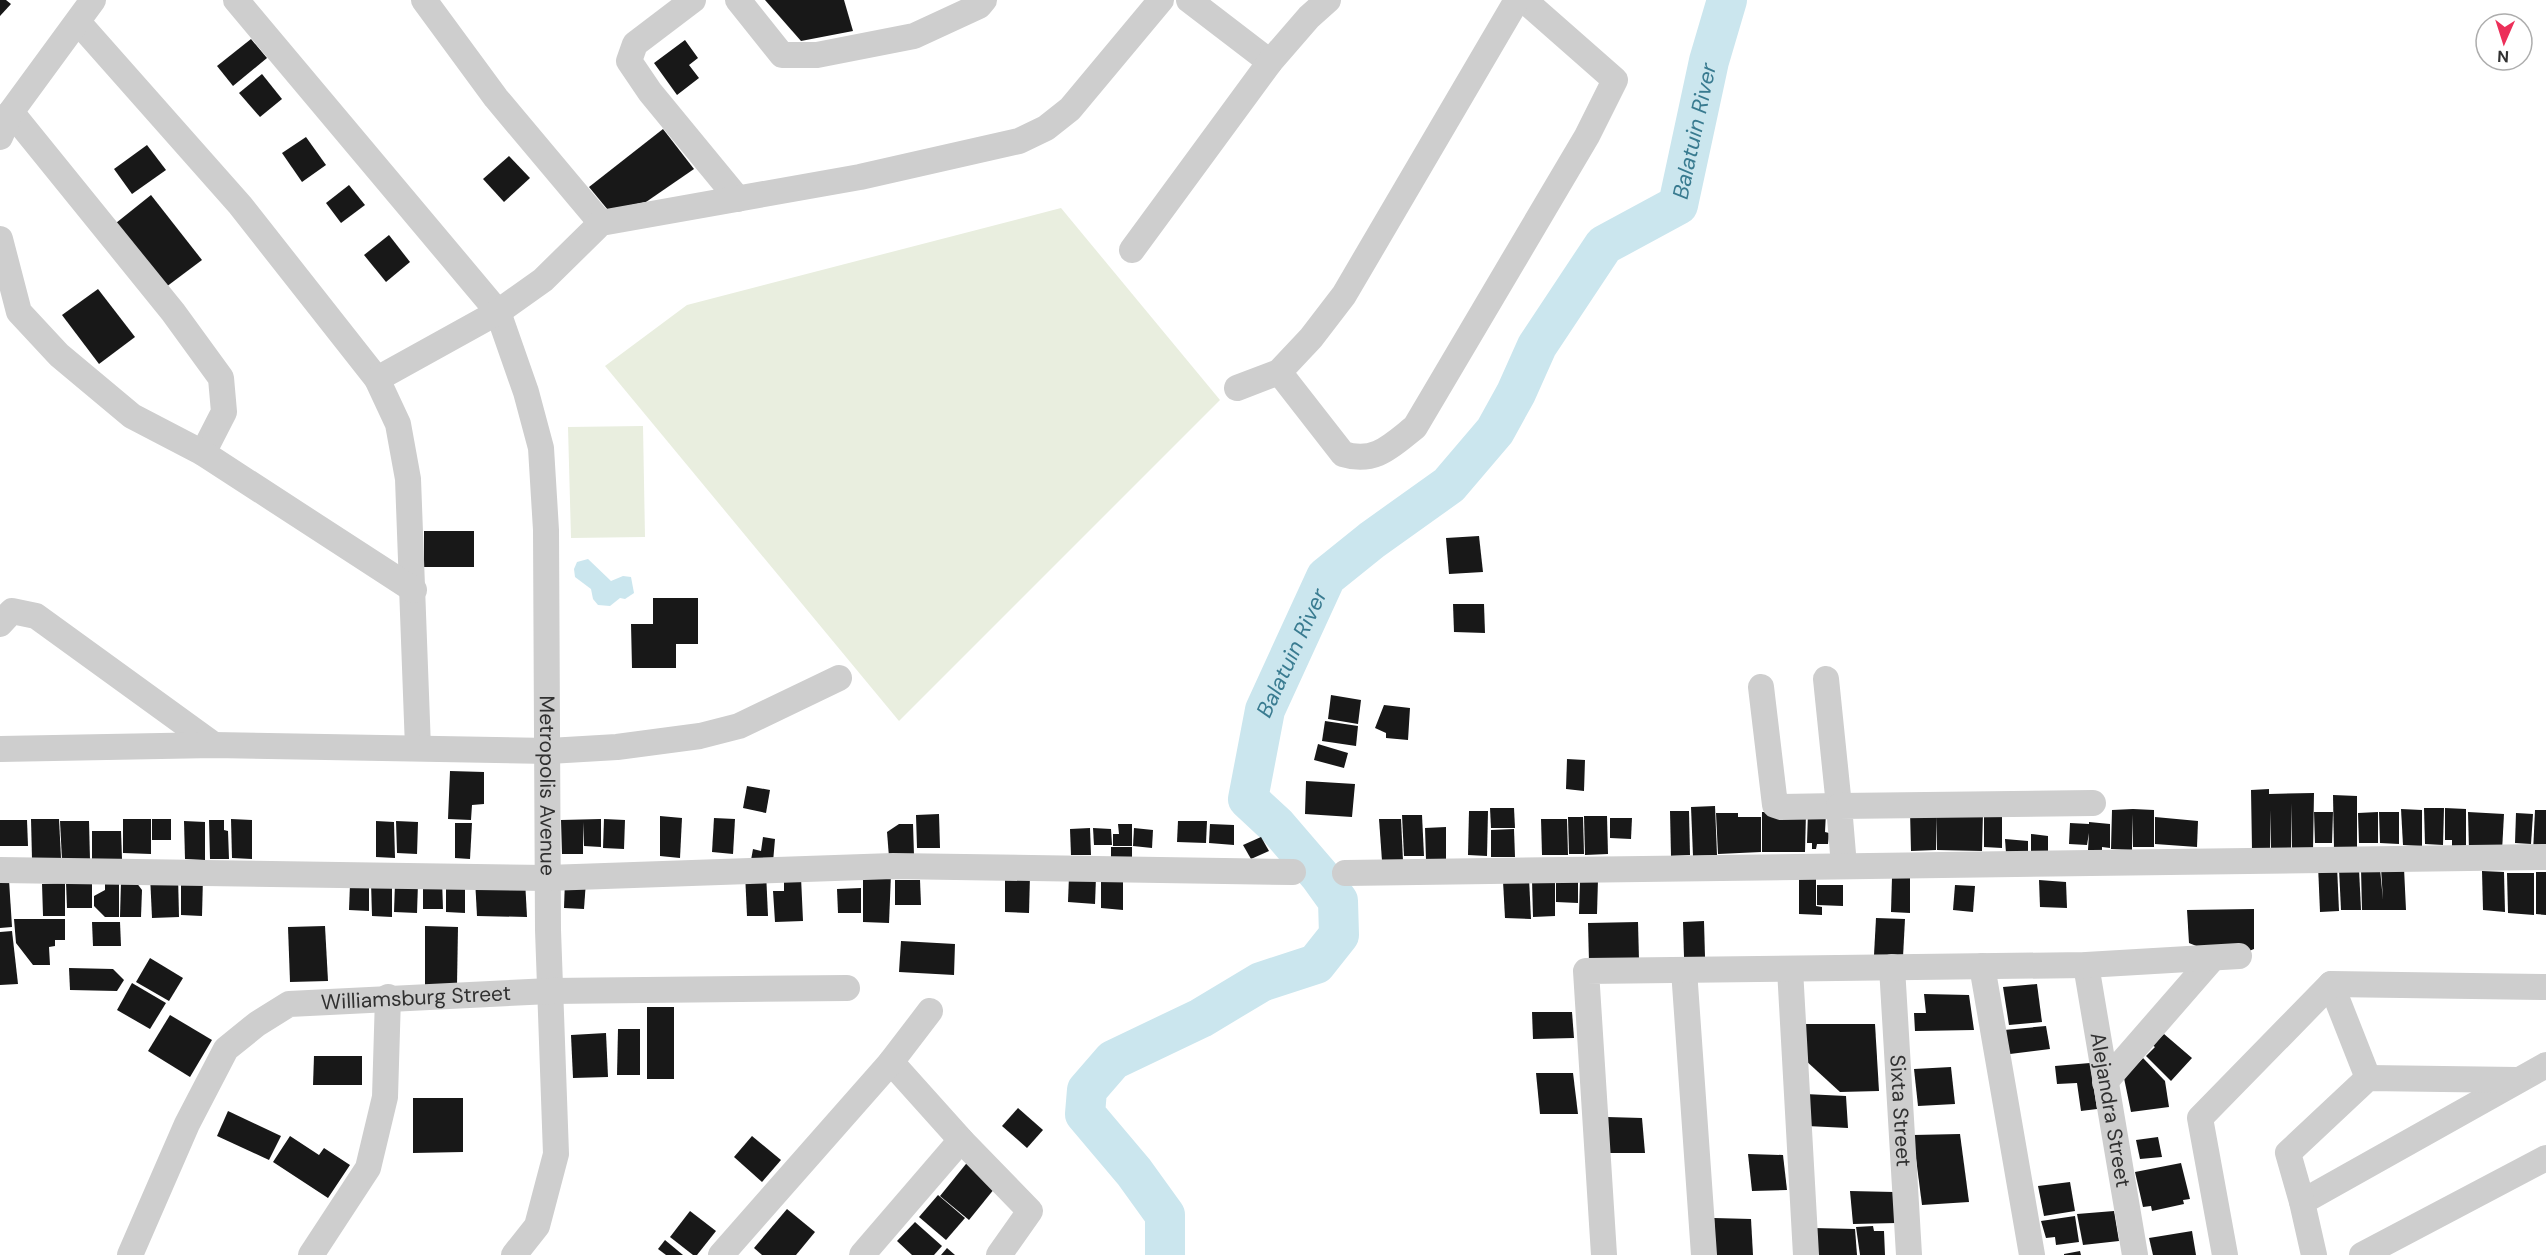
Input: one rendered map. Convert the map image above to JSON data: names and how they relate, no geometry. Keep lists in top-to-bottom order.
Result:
{
  "streets": {
    "street": [
      "Metropolis Avenue",
      "Williamsburg Street",
      "Alejandra Street",
      "Sixta Street"
    ]
  },
  "crossings": [
    ["Metropolis Avenue", "Williamsburg Street"]
  ],
  "water": ["Balatuin River"],
  "north": "bottom"
}
